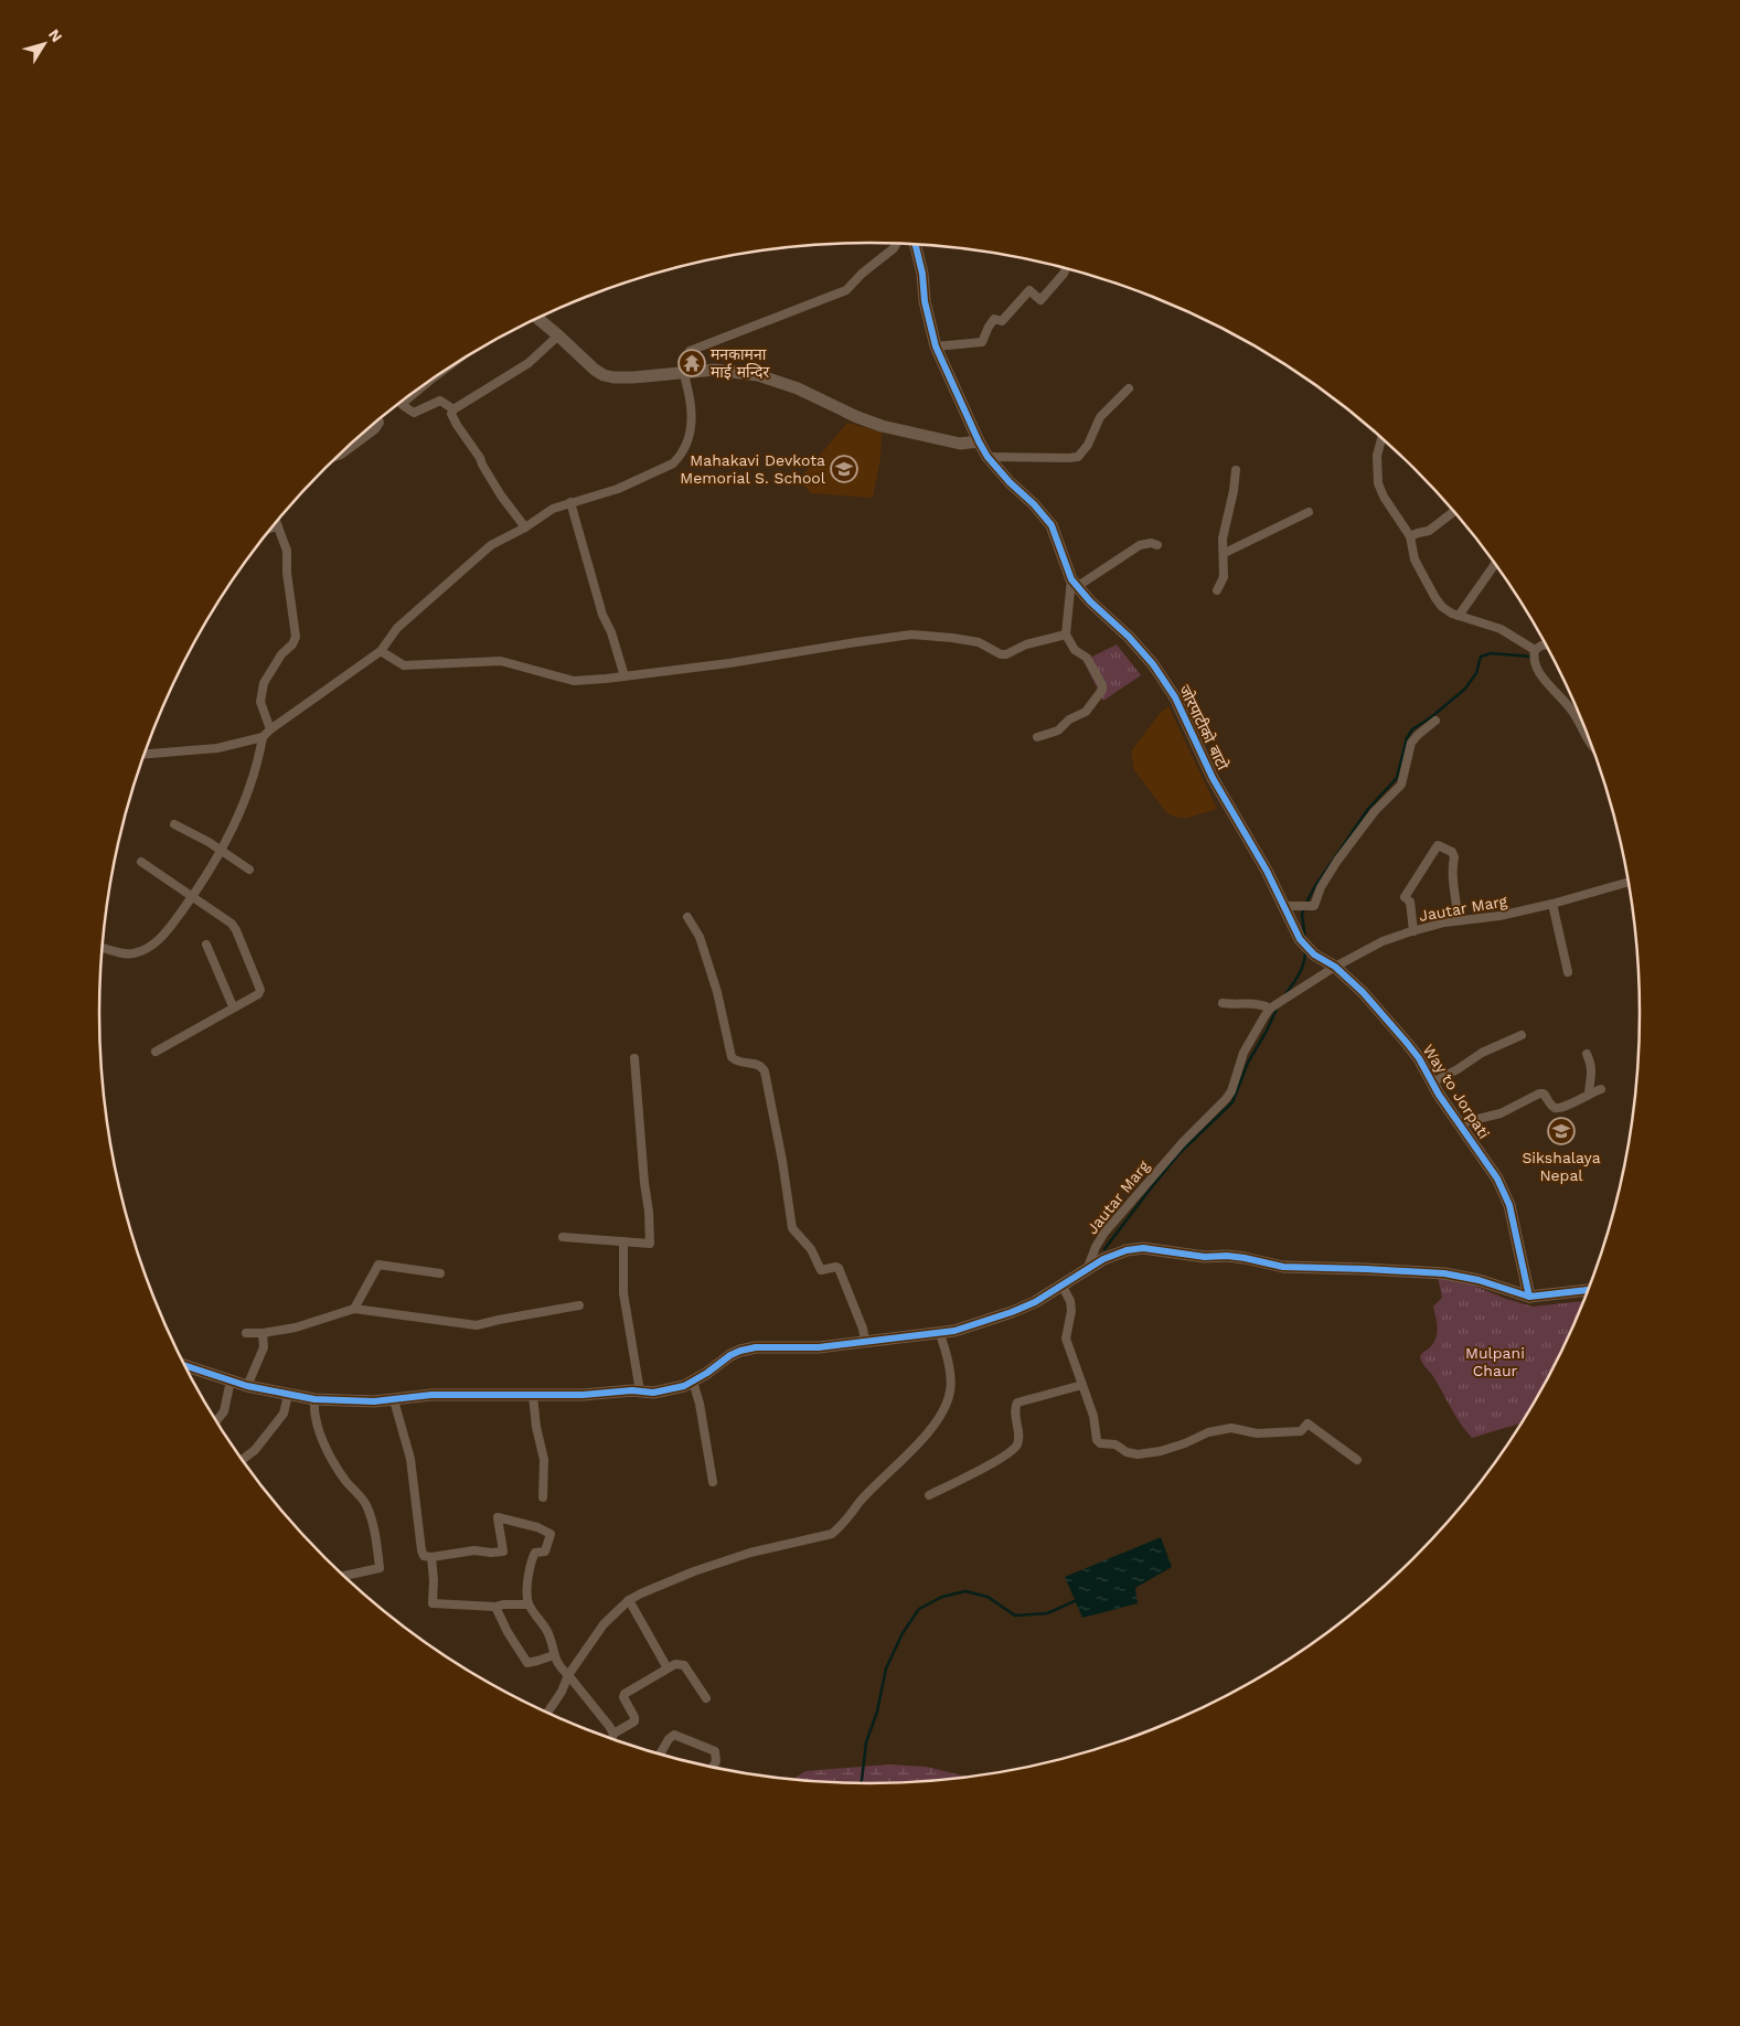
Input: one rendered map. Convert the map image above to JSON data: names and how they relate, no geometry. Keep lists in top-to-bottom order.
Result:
{
  "streets": {
    "street": ["जोरपाटीको बाटो", "Jautar Marg", "Way to Jorpati"]
  },
  "crossings": [
    ["जोरपाटीको बाटो", "Way to Jorpati"],
    ["Jautar Marg", "Way to Jorpati"]
  ],
  "parks": ["Mulpani Chaur"],
  "places": {
    "temple": ["मनकामना माई मन्दिर"],
    "school or university": ["Mahakavi Devkota Memorial S. School", "Sikshalaya Nepal"]
  },
  "north": "top right"
}
